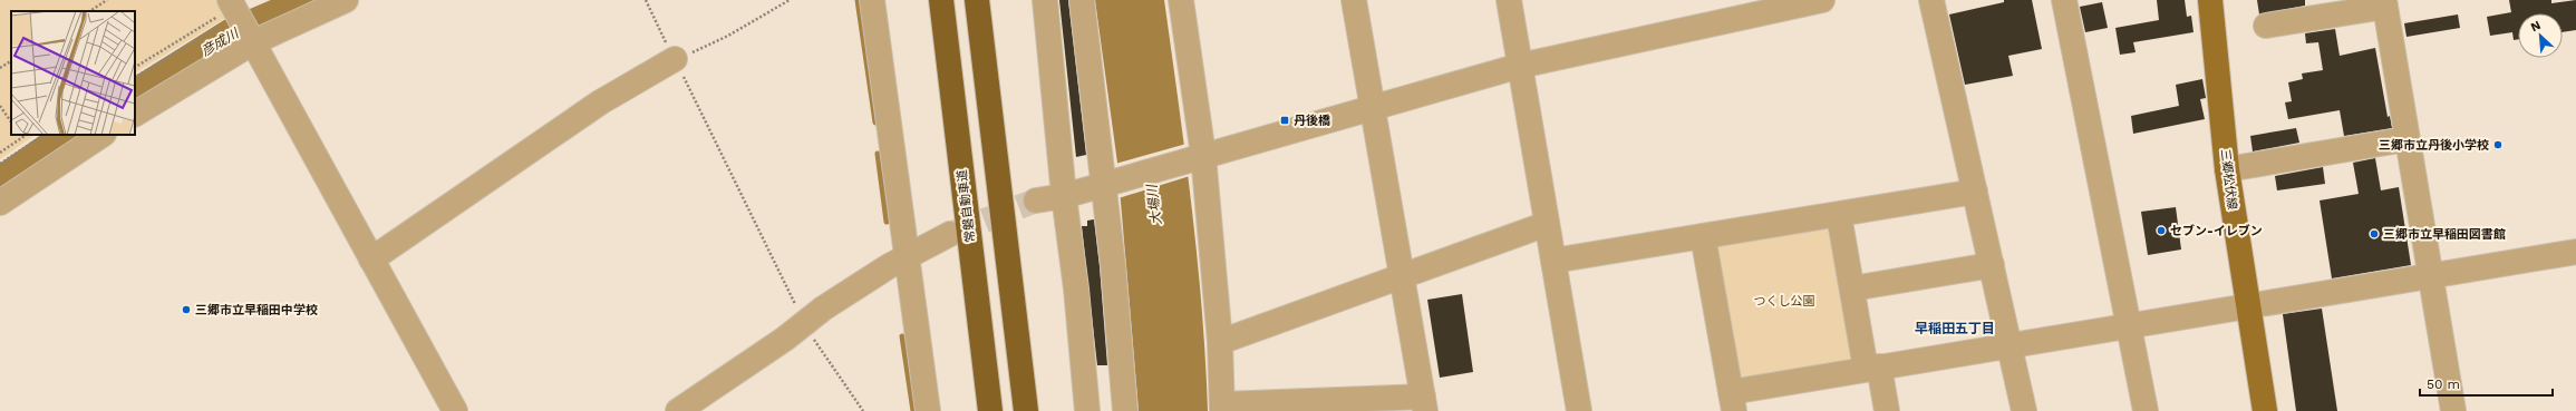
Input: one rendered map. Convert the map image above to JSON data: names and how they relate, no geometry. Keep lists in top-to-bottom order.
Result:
{
  "streets": {
    "highway": ["常磐自動車道"],
    "main road": ["三郷松伏線"]
  },
  "districts": ["早稲田五丁目"],
  "water": ["彦成川", "大場川"],
  "parks": ["つくし公園"],
  "places": {
    "transit": ["丹後橋"],
    "other": [
      "三郷市立丹後小学校",
      "セブン-イレブン",
      "三郷市立早稲田図書館",
      "三郷市立早稲田中学校"
    ]
  },
  "scale_bar": "50 m",
  "north": "top left"
}
